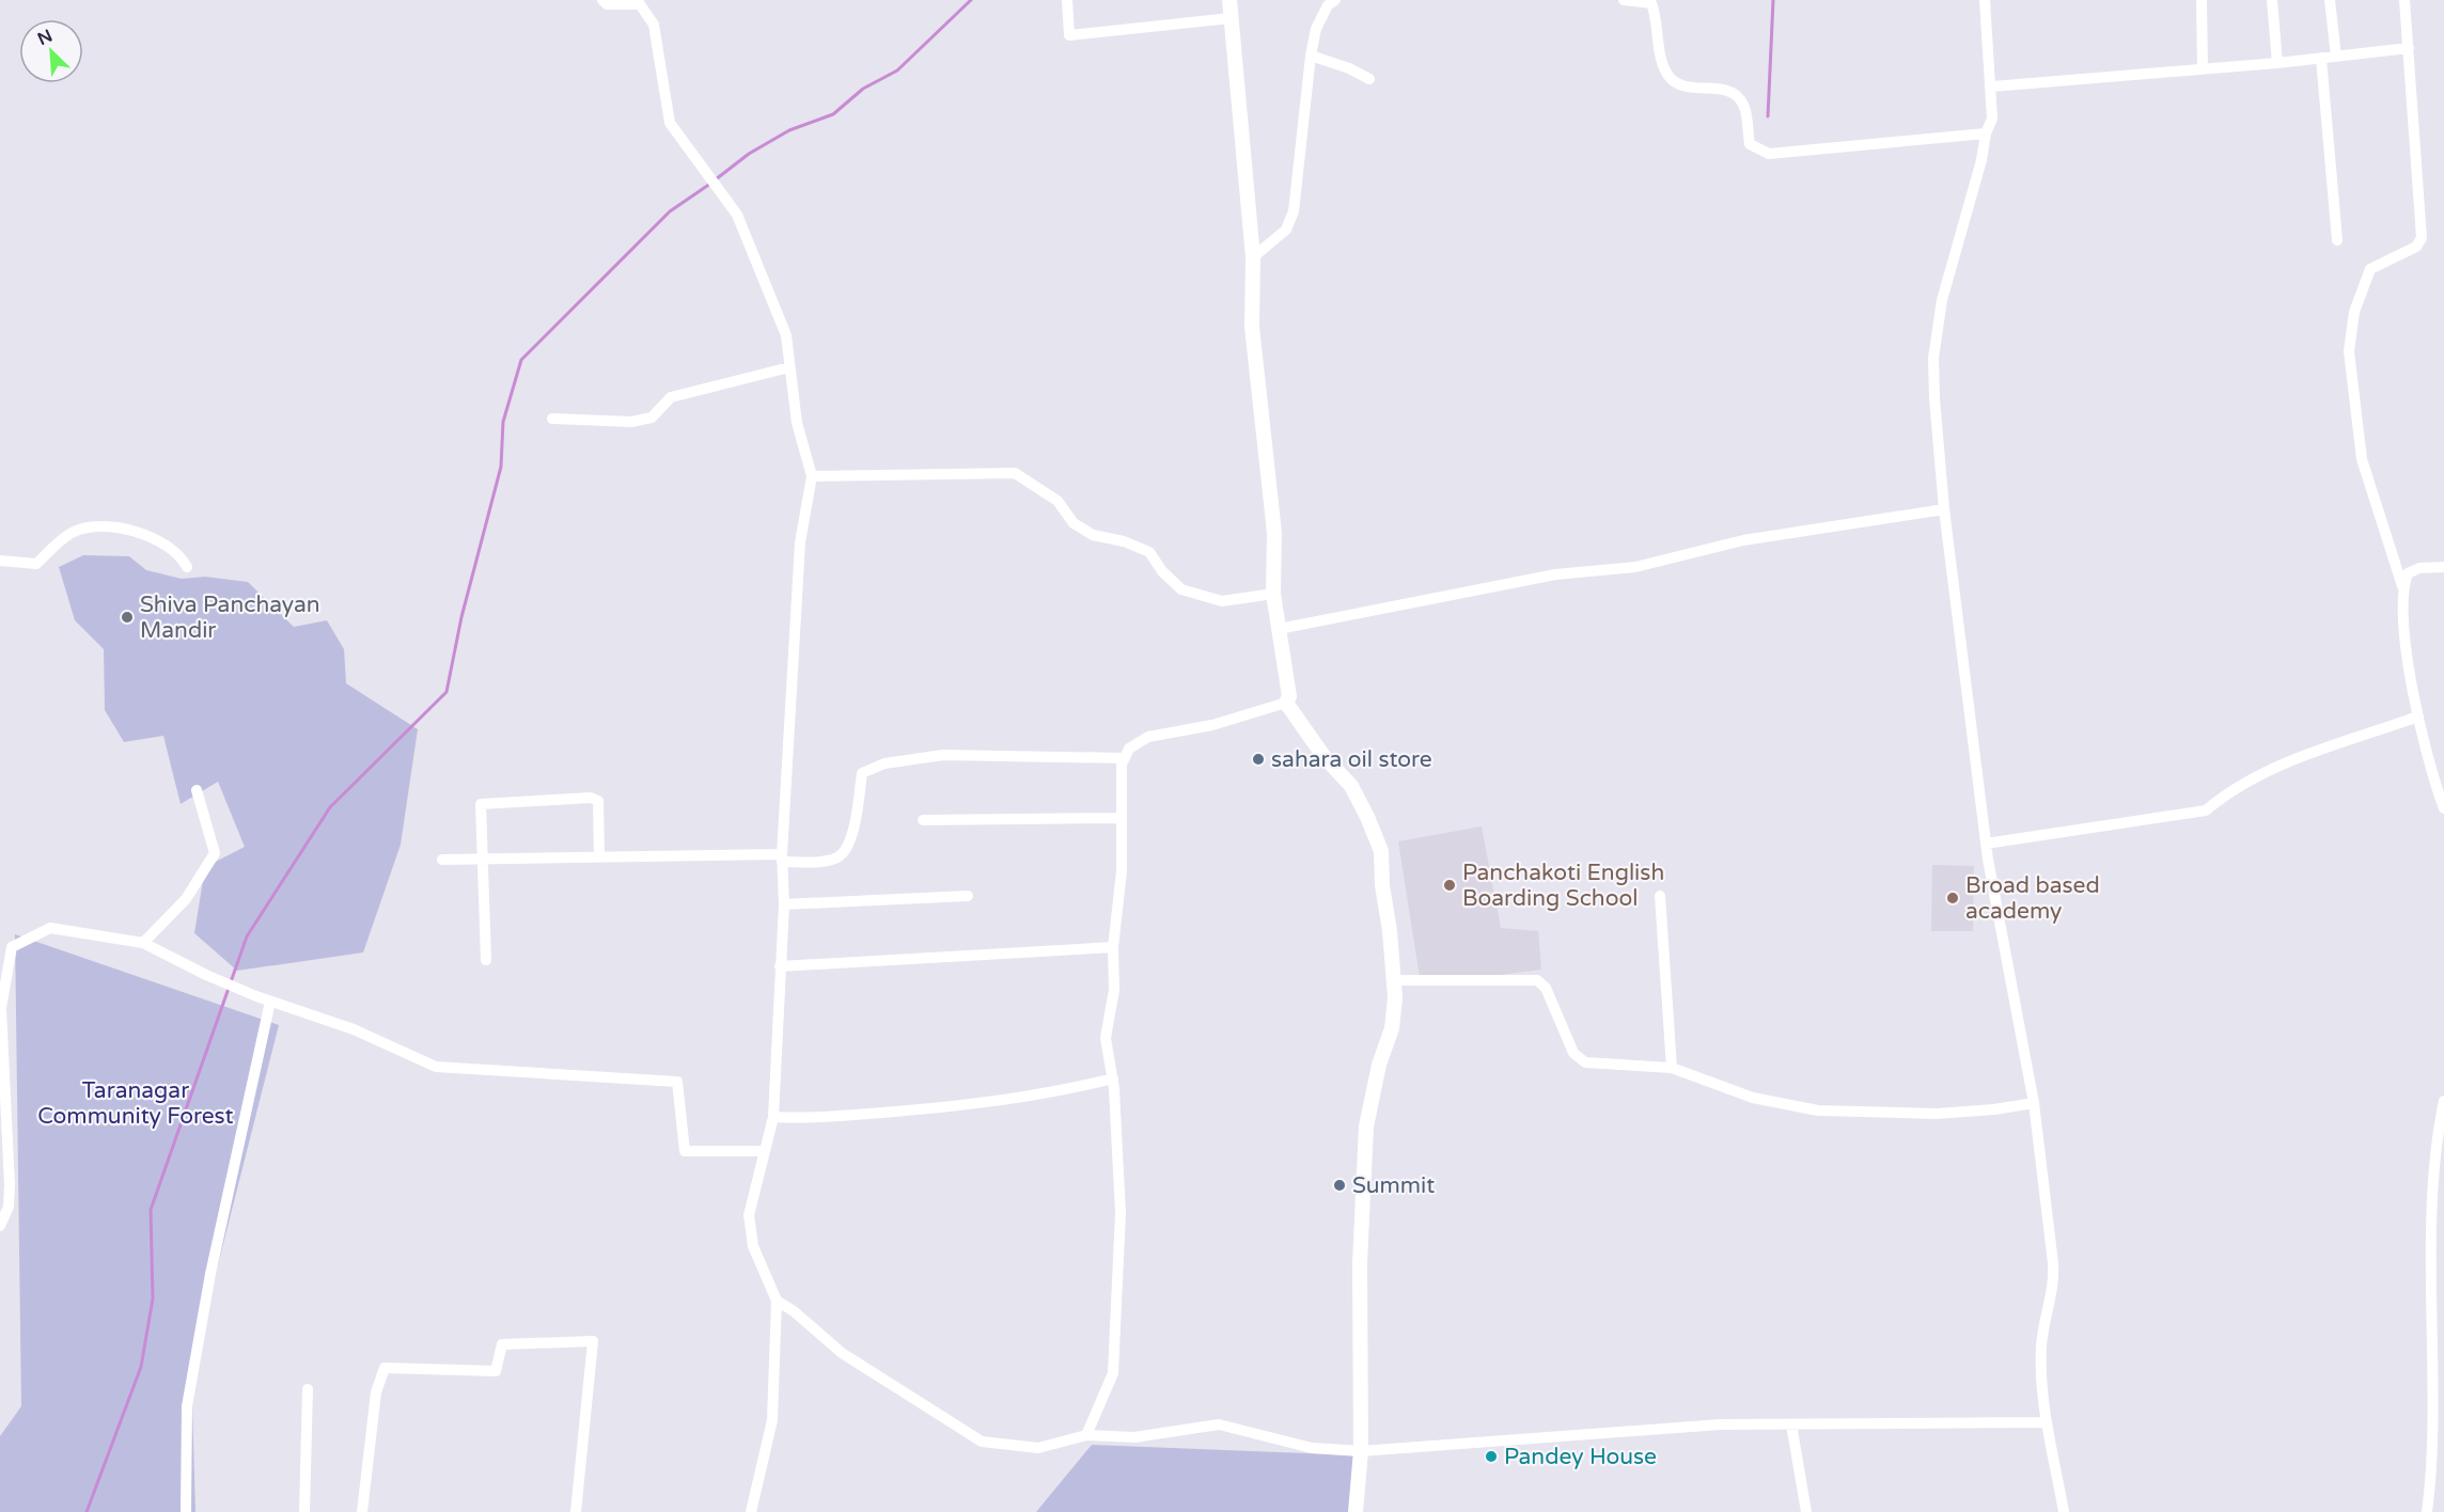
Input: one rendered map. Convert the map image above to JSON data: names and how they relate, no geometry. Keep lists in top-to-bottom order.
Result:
{
  "parks": ["Taranagar Community Forest"],
  "places": [
    "Shiva Panchayan Mandir",
    "sahara oil store",
    "Panchakoti English Boarding School",
    "Broad based academy",
    "Summit",
    "Pandey House"
  ],
  "north": "top left"
}
